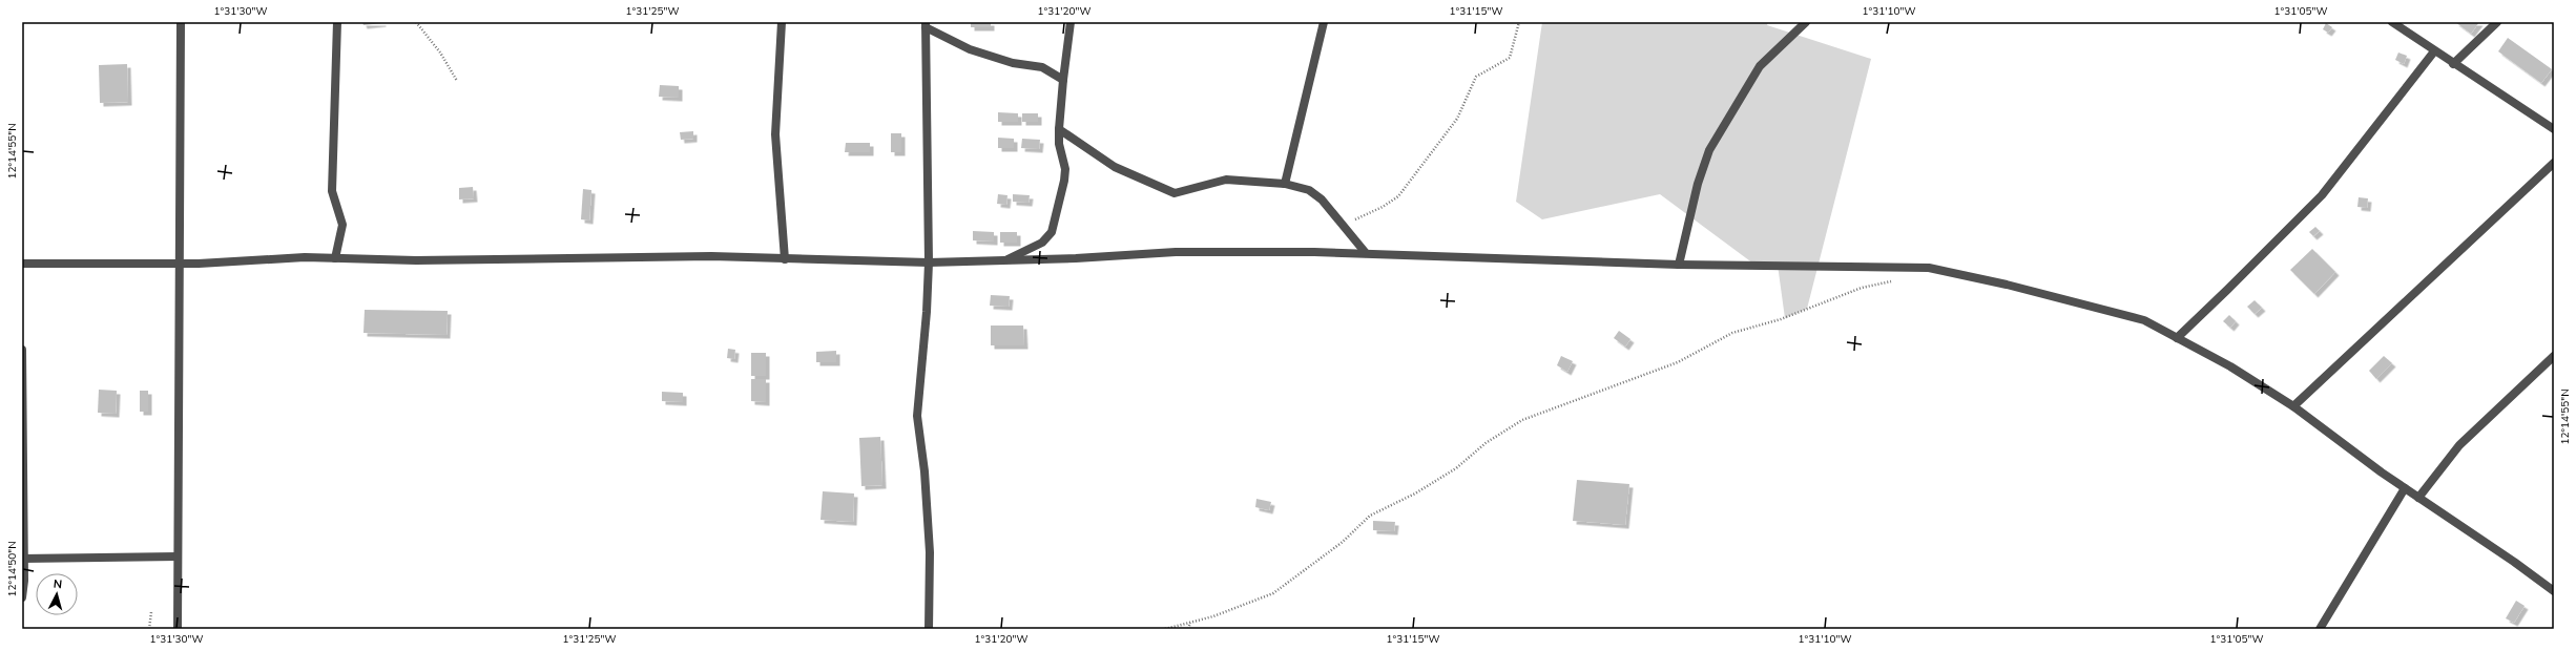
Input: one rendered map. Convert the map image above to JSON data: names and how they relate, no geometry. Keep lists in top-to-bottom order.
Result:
{
  "north": "top",
  "coordinates": [
    "1°31'30\"W",
    "1°31'25\"W",
    "1°31'20\"W",
    "1°31'15\"W",
    "1°31'10\"W",
    "1°31'05\"W",
    "12°14'55\"N",
    "12°14'50\"N"
  ]
}
